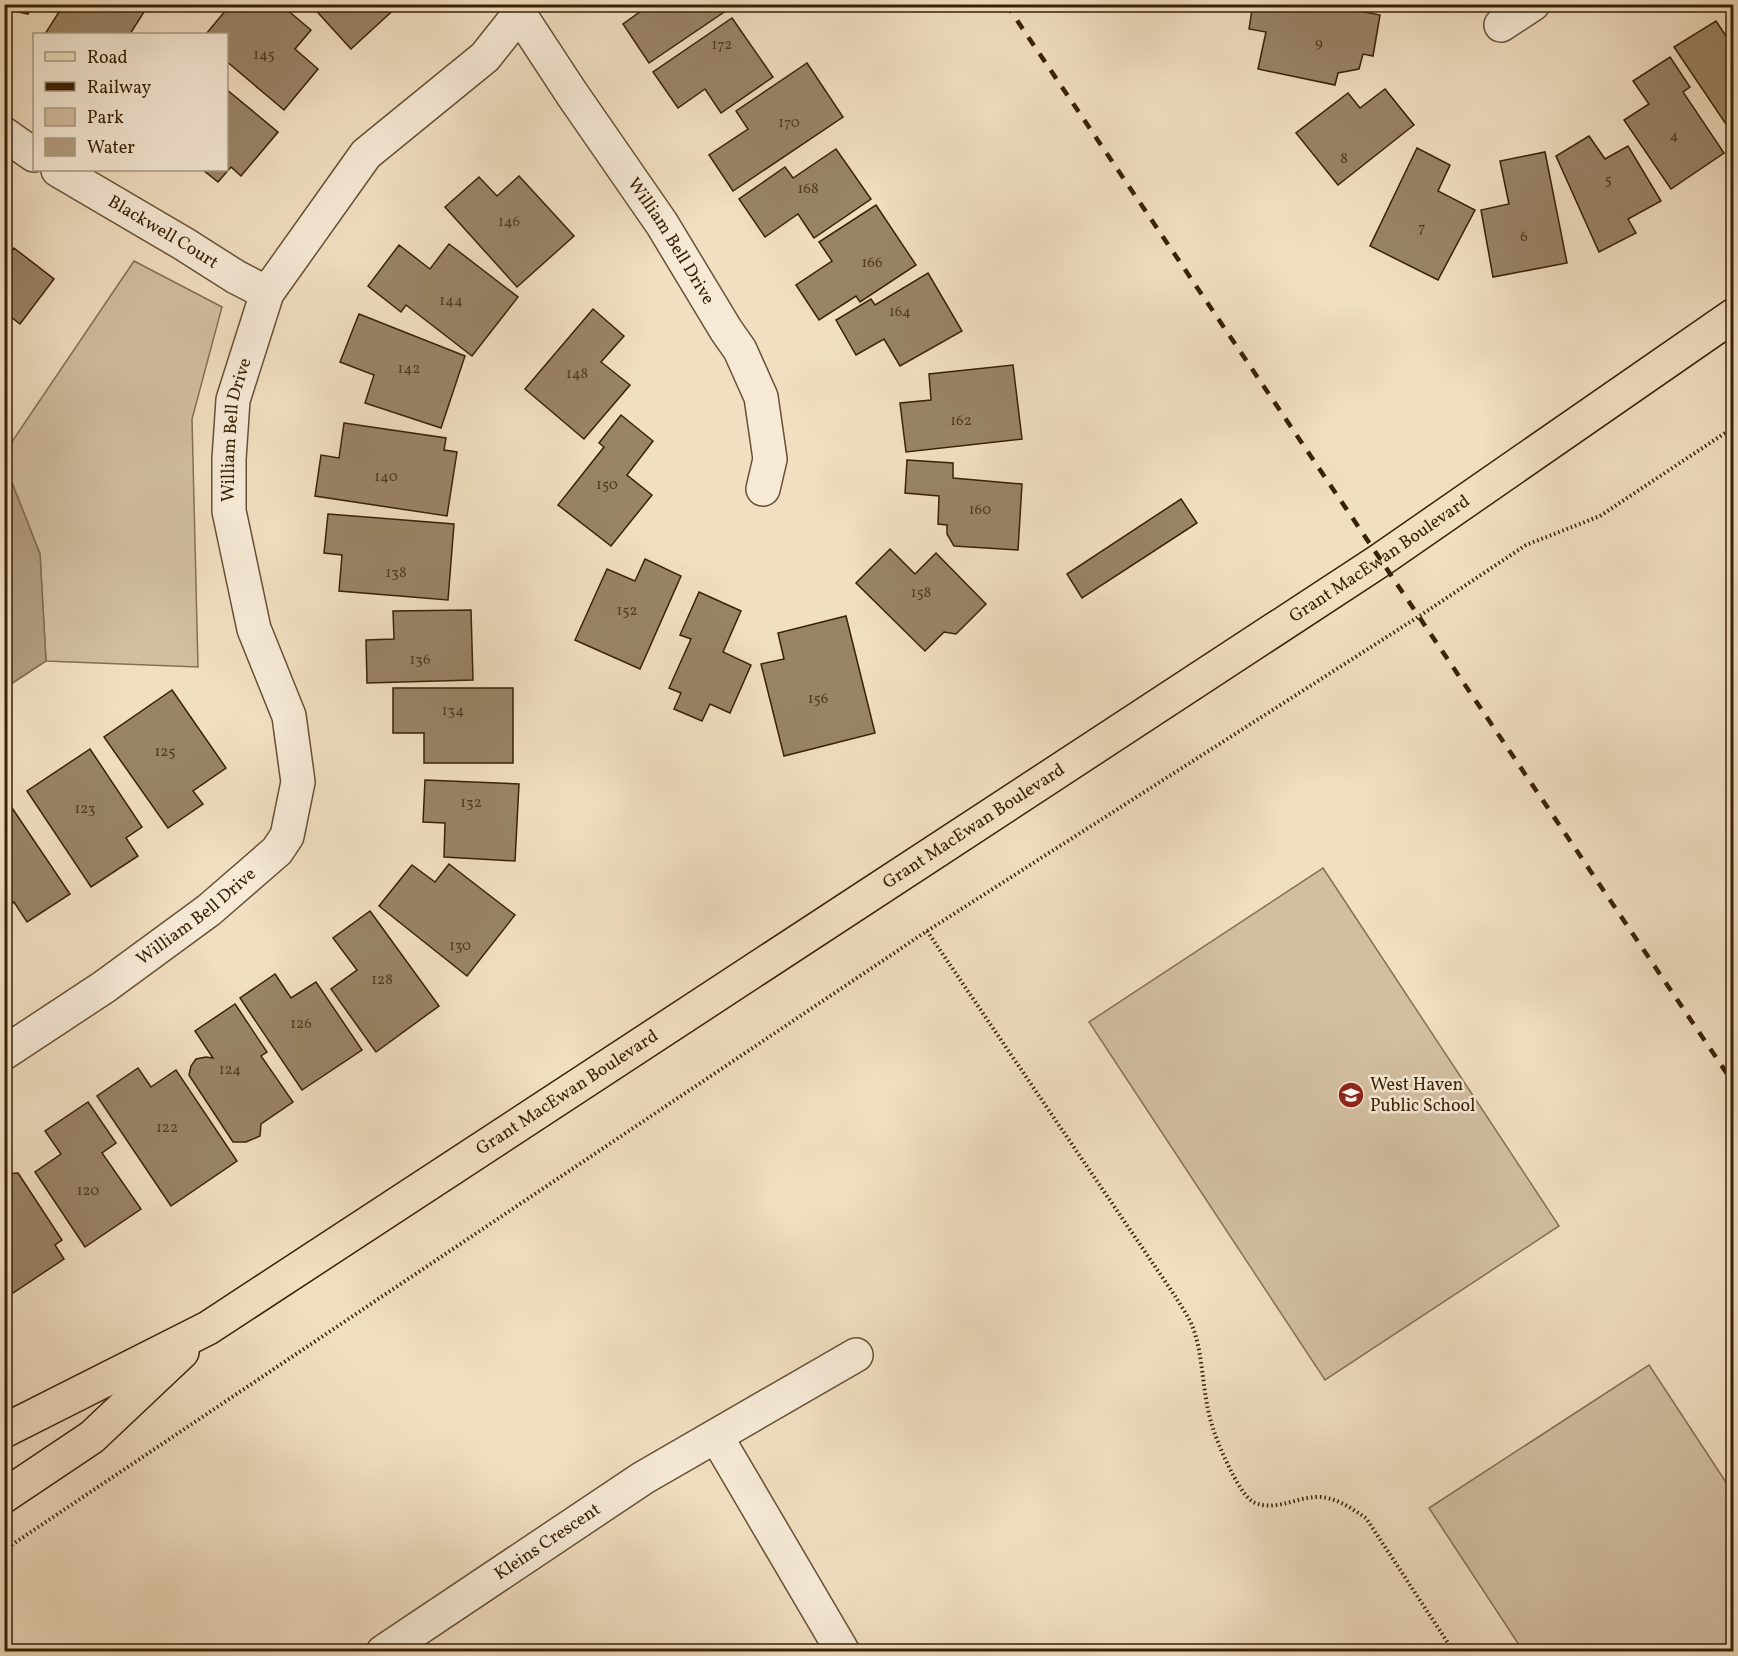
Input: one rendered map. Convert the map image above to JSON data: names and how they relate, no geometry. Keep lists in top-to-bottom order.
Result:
{
  "streets": {
    "main road": ["Grant MacEwan Boulevard"],
    "street": ["Blackwell Court", "William Bell Drive", "Kleins Crescent"]
  },
  "crossings": [
    ["Blackwell Court", "William Bell Drive"]
  ],
  "places": {
    "school or university": ["West Haven Public School"]
  },
  "house_numbers": [
    "9",
    "172",
    "145",
    "170",
    "4",
    "8",
    "5",
    "168",
    "146",
    "7",
    "6",
    "166",
    "144",
    "164",
    "142",
    "148",
    "162",
    "140",
    "150",
    "160",
    "138",
    "158",
    "152",
    "136",
    "156",
    "134",
    "125",
    "132",
    "123",
    "130",
    "128",
    "126",
    "124",
    "122",
    "120"
  ],
  "legend": [
    "Road",
    "Railway",
    "Park",
    "Water"
  ]
}
